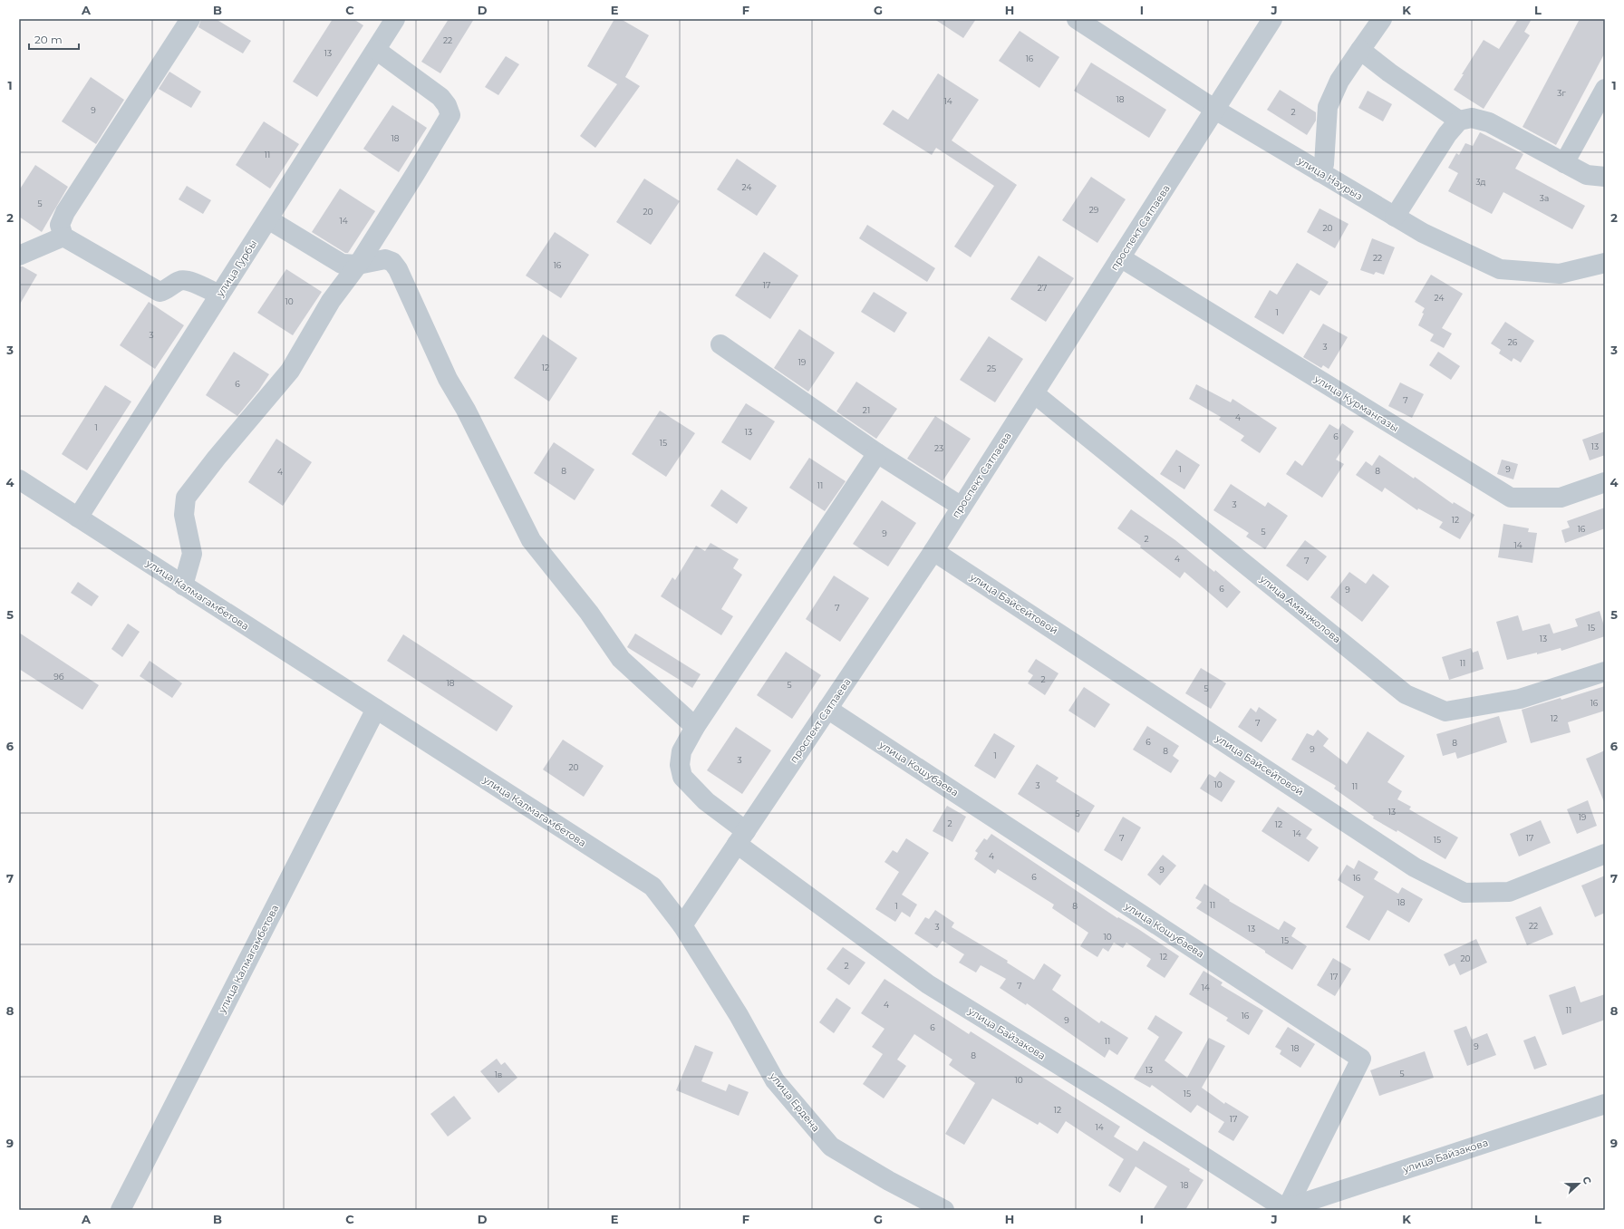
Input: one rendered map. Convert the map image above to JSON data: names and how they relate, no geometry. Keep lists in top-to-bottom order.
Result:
{
  "streets": {
    "street": [
      "улица Наурыз",
      "проспект Сатпаева",
      "улица Гурбы",
      "улица Курмангазы",
      "улица Калмагамбетова",
      "улица Байсейтовой",
      "улица Аманжолова",
      "улица Кошубаева",
      "улица Байзакова",
      "улица Ердена"
    ]
  },
  "crossings": [
    ["улица Наурыз", "проспект Сатпаева"],
    ["проспект Сатпаева", "улица Курмангазы"],
    ["проспект Сатпаева", "улица Калмагамбетова"],
    ["проспект Сатпаева", "улица Байсейтовой"],
    ["проспект Сатпаева", "улица Аманжолова"],
    ["проспект Сатпаева", "улица Кошубаева"],
    ["проспект Сатпаева", "улица Байзакова"],
    ["проспект Сатпаева", "улица Ердена"],
    ["улица Гурбы", "улица Калмагамбетова"],
    ["улица Калмагамбетова", "улица Ердена"],
    ["улица Кошубаева", "улица Байзакова"]
  ],
  "house_numbers": [
    "22",
    "13",
    "16",
    "3г",
    "18",
    "14",
    "9",
    "2",
    "18",
    "11",
    "3д",
    "24",
    "3а",
    "5",
    "29",
    "20",
    "14",
    "20",
    "22",
    "16",
    "17",
    "27",
    "24",
    "10",
    "1",
    "3",
    "26",
    "3",
    "19",
    "12",
    "25",
    "6",
    "7",
    "21",
    "4",
    "1",
    "13",
    "6",
    "15",
    "13",
    "23",
    "1",
    "9",
    "8",
    "8",
    "4",
    "11",
    "3",
    "12",
    "16",
    "5",
    "9",
    "2",
    "14",
    "4",
    "7",
    "6",
    "9",
    "7",
    "15",
    "13",
    "11",
    "9б",
    "2",
    "18",
    "5",
    "5",
    "16",
    "12",
    "7",
    "6",
    "8",
    "9",
    "8",
    "1",
    "3",
    "20",
    "10",
    "3",
    "11",
    "13",
    "5",
    "19",
    "2",
    "12",
    "14",
    "7",
    "17",
    "15",
    "4",
    "9",
    "6",
    "16",
    "18",
    "11",
    "1",
    "8",
    "22",
    "3",
    "13",
    "10",
    "15",
    "12",
    "20",
    "2",
    "17",
    "7",
    "14",
    "4",
    "11",
    "16",
    "9",
    "6",
    "11",
    "9",
    "18",
    "8",
    "13",
    "5",
    "1в",
    "10",
    "15",
    "12",
    "17",
    "14",
    "18"
  ],
  "scale_bar": "20 m",
  "north": "right",
  "grid": {
    "columns": [
      "A",
      "B",
      "C",
      "D",
      "E",
      "F",
      "G",
      "H",
      "I",
      "J",
      "K",
      "L"
    ],
    "rows": [
      "1",
      "2",
      "3",
      "4",
      "5",
      "6",
      "7",
      "8",
      "9"
    ]
  }
}
